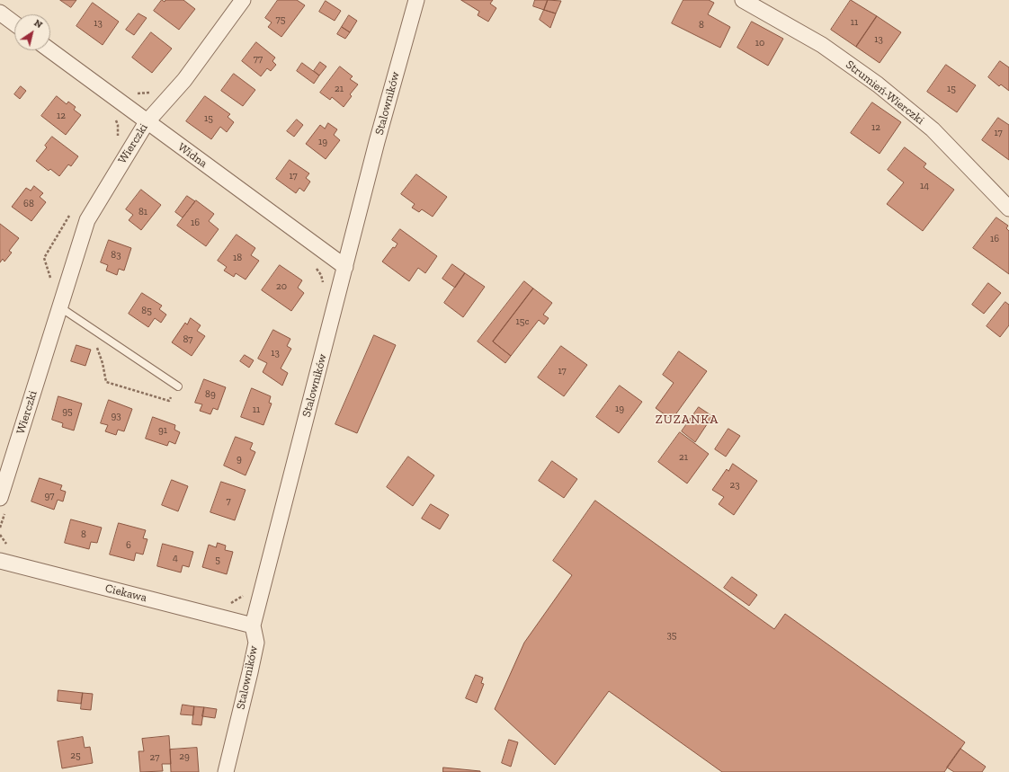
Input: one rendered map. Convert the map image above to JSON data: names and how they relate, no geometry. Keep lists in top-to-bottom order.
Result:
{
  "streets": {
    "street": [
      "Strumień-Wierczki",
      "Stalowników",
      "Wierczki",
      "Widna",
      "Ciekawa"
    ]
  },
  "crossings": [
    ["Stalowników", "Widna"],
    ["Stalowników", "Ciekawa"],
    ["Wierczki", "Widna"]
  ],
  "districts": ["ZUZANKA"],
  "house_numbers": [
    "75",
    "11",
    "13",
    "8",
    "13",
    "10",
    "77",
    "21",
    "15",
    "12",
    "15",
    "12",
    "17",
    "19",
    "17",
    "14",
    "68",
    "81",
    "16",
    "16",
    "83",
    "18",
    "20",
    "85",
    "15c",
    "87",
    "13",
    "17",
    "89",
    "19",
    "11",
    "95",
    "93",
    "91",
    "21",
    "9",
    "23",
    "97",
    "7",
    "8",
    "6",
    "4",
    "5",
    "35",
    "25",
    "29",
    "27"
  ],
  "north": "top right"
}
